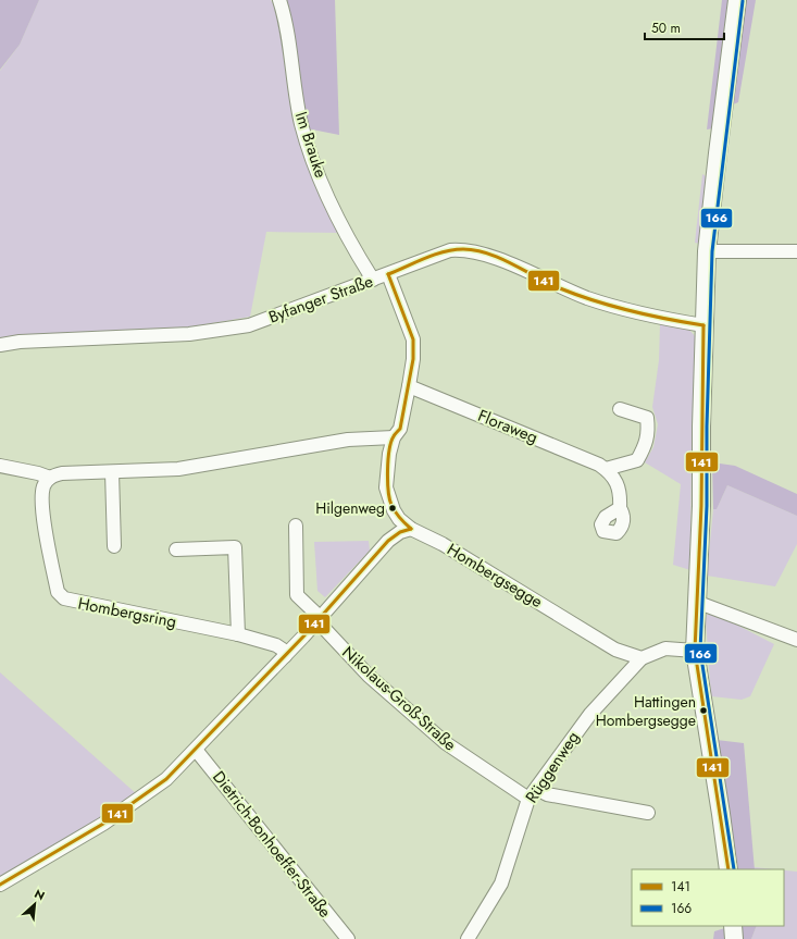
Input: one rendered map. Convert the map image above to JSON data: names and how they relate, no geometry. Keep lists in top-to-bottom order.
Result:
{
  "streets": {
    "street": [
      "Im Brauke",
      "Byfanger Straße",
      "Floraweg",
      "Hombergsegge",
      "Hombergsring",
      "Nikolaus-Groß-Straße",
      "Rüggenweg",
      "Dietrich-Bonhoeffer-Straße"
    ]
  },
  "crossings": [
    ["Im Brauke", "Byfanger Straße"],
    ["Hombergsegge", "Rüggenweg"],
    ["Nikolaus-Groß-Straße", "Rüggenweg"]
  ],
  "places": ["Hilgenweg", "Hattingen Hombergsegge"],
  "lines": ["transit line 166", "transit line 141"],
  "legend": ["141", "166"],
  "scale_bar": "50 m",
  "north": "top right"
}
